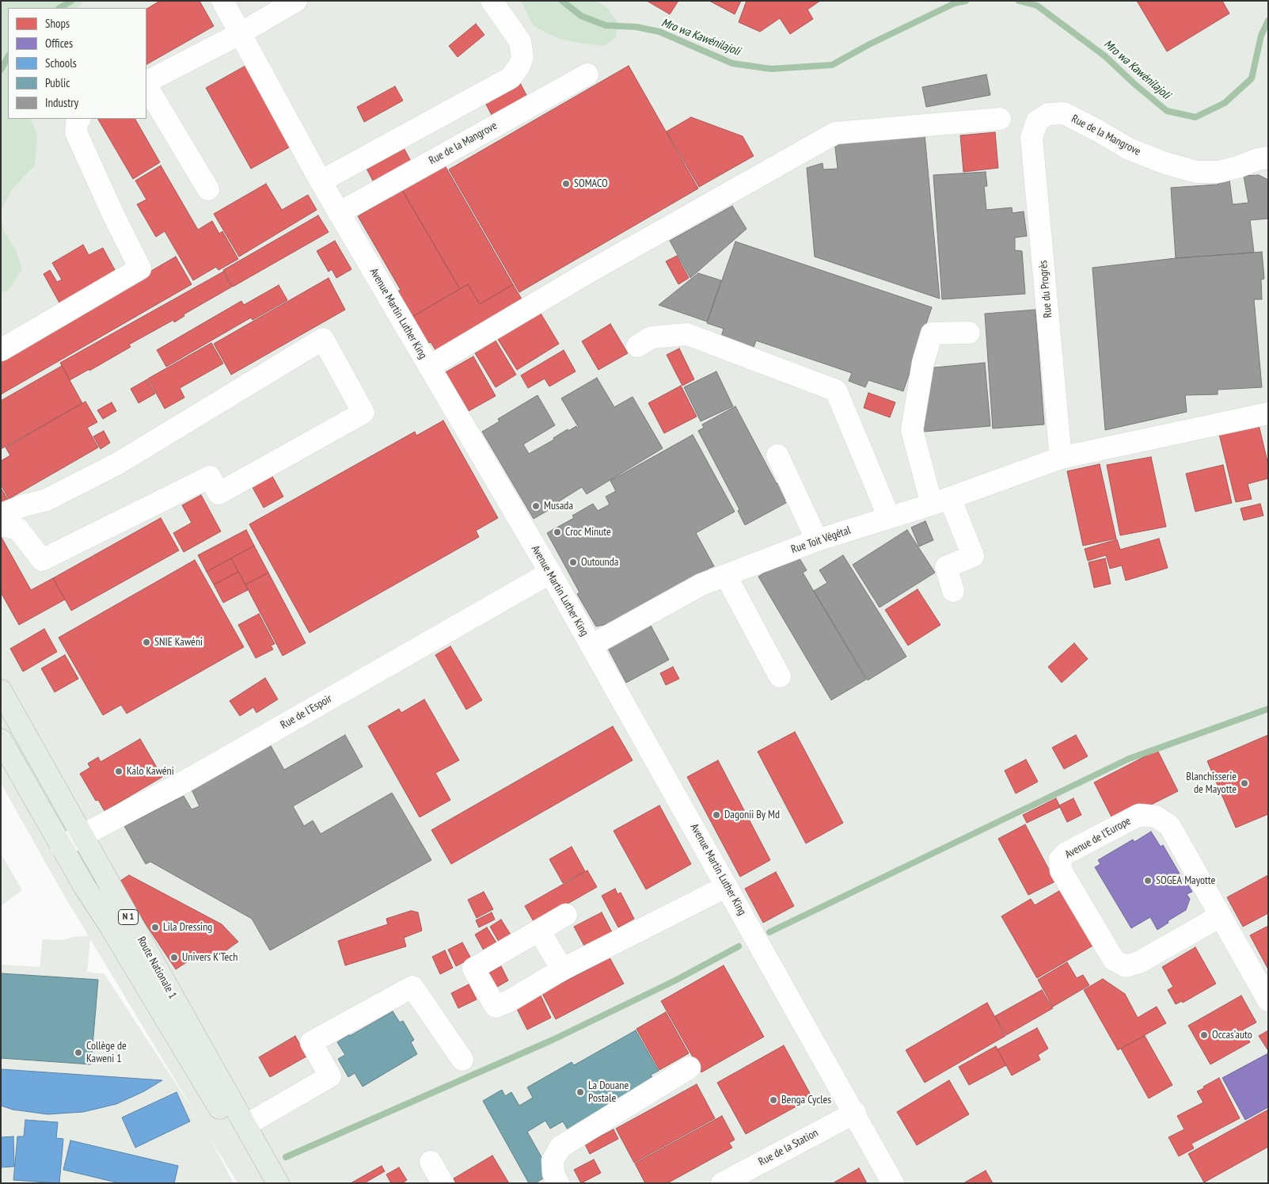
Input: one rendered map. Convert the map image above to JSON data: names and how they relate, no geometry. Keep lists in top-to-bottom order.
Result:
{
  "streets": {
    "main road": ["N 1", "Route Nationale 1"],
    "street": [
      "Rue de la Mangrove",
      "Rue du Progrès",
      "Avenue Martin Luther King",
      "Rue Toit Végétal",
      "Rue de l'Espoir",
      "Avenue de l’Europe",
      "Rue de la Station"
    ]
  },
  "crossings": [
    ["Rue de la Mangrove", "Rue du Progrès"],
    ["Rue de la Mangrove", "Avenue Martin Luther King"],
    ["Rue du Progrès", "Rue Toit Végétal"],
    ["Avenue Martin Luther King", "Rue Toit Végétal"],
    ["Avenue Martin Luther King", "Rue de l'Espoir"],
    ["Avenue Martin Luther King", "Rue de la Station"],
    ["Rue de l'Espoir", "Route Nationale 1"]
  ],
  "water": ["Mro wa Kawénilajoli"],
  "places": [
    "SOMACO",
    "Musada",
    "Croc Minute",
    "Outounda",
    "SNIE Kawéni",
    "Kalo Kawéni",
    "Blanchisserie de Mayotte",
    "Dagonii By Md",
    "SOGEA Mayotte",
    "Lila Dressing",
    "Univers K'Tech",
    "Occas’auto",
    "Collège de Kaweni 1",
    "La Douane Postale",
    "Benga Cycles"
  ],
  "legend": [
    "Shops",
    "Offices",
    "Schools",
    "Public",
    "Industry"
  ]
}
